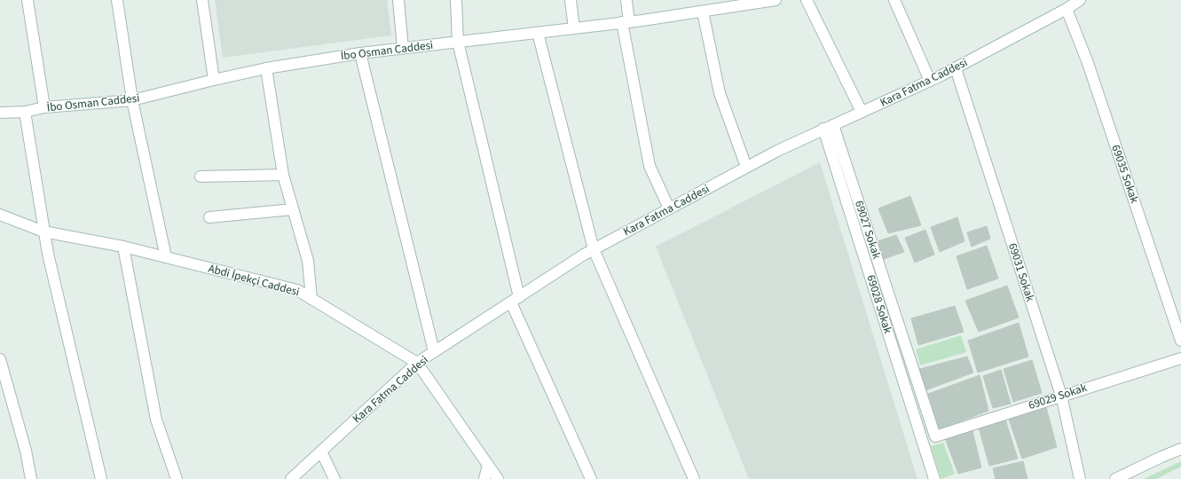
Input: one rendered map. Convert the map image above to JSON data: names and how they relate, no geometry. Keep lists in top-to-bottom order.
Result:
{
  "streets": {
    "street": [
      "İbo Osman Caddesi",
      "Kara Fatma Caddesi",
      "69035 Sokak",
      "69027 Sokak",
      "69031 Sokak",
      "Abdi İpekçi Caddesi",
      "69028 Sokak",
      "69029 Sokak"
    ]
  },
  "crossings": [
    ["Kara Fatma Caddesi", "69035 Sokak"],
    ["Kara Fatma Caddesi", "69027 Sokak"],
    ["Kara Fatma Caddesi", "69031 Sokak"],
    ["Kara Fatma Caddesi", "Abdi İpekçi Caddesi"],
    ["Kara Fatma Caddesi", "69028 Sokak"],
    ["69027 Sokak", "69028 Sokak"],
    ["69027 Sokak", "69029 Sokak"],
    ["69031 Sokak", "69029 Sokak"]
  ]
}
